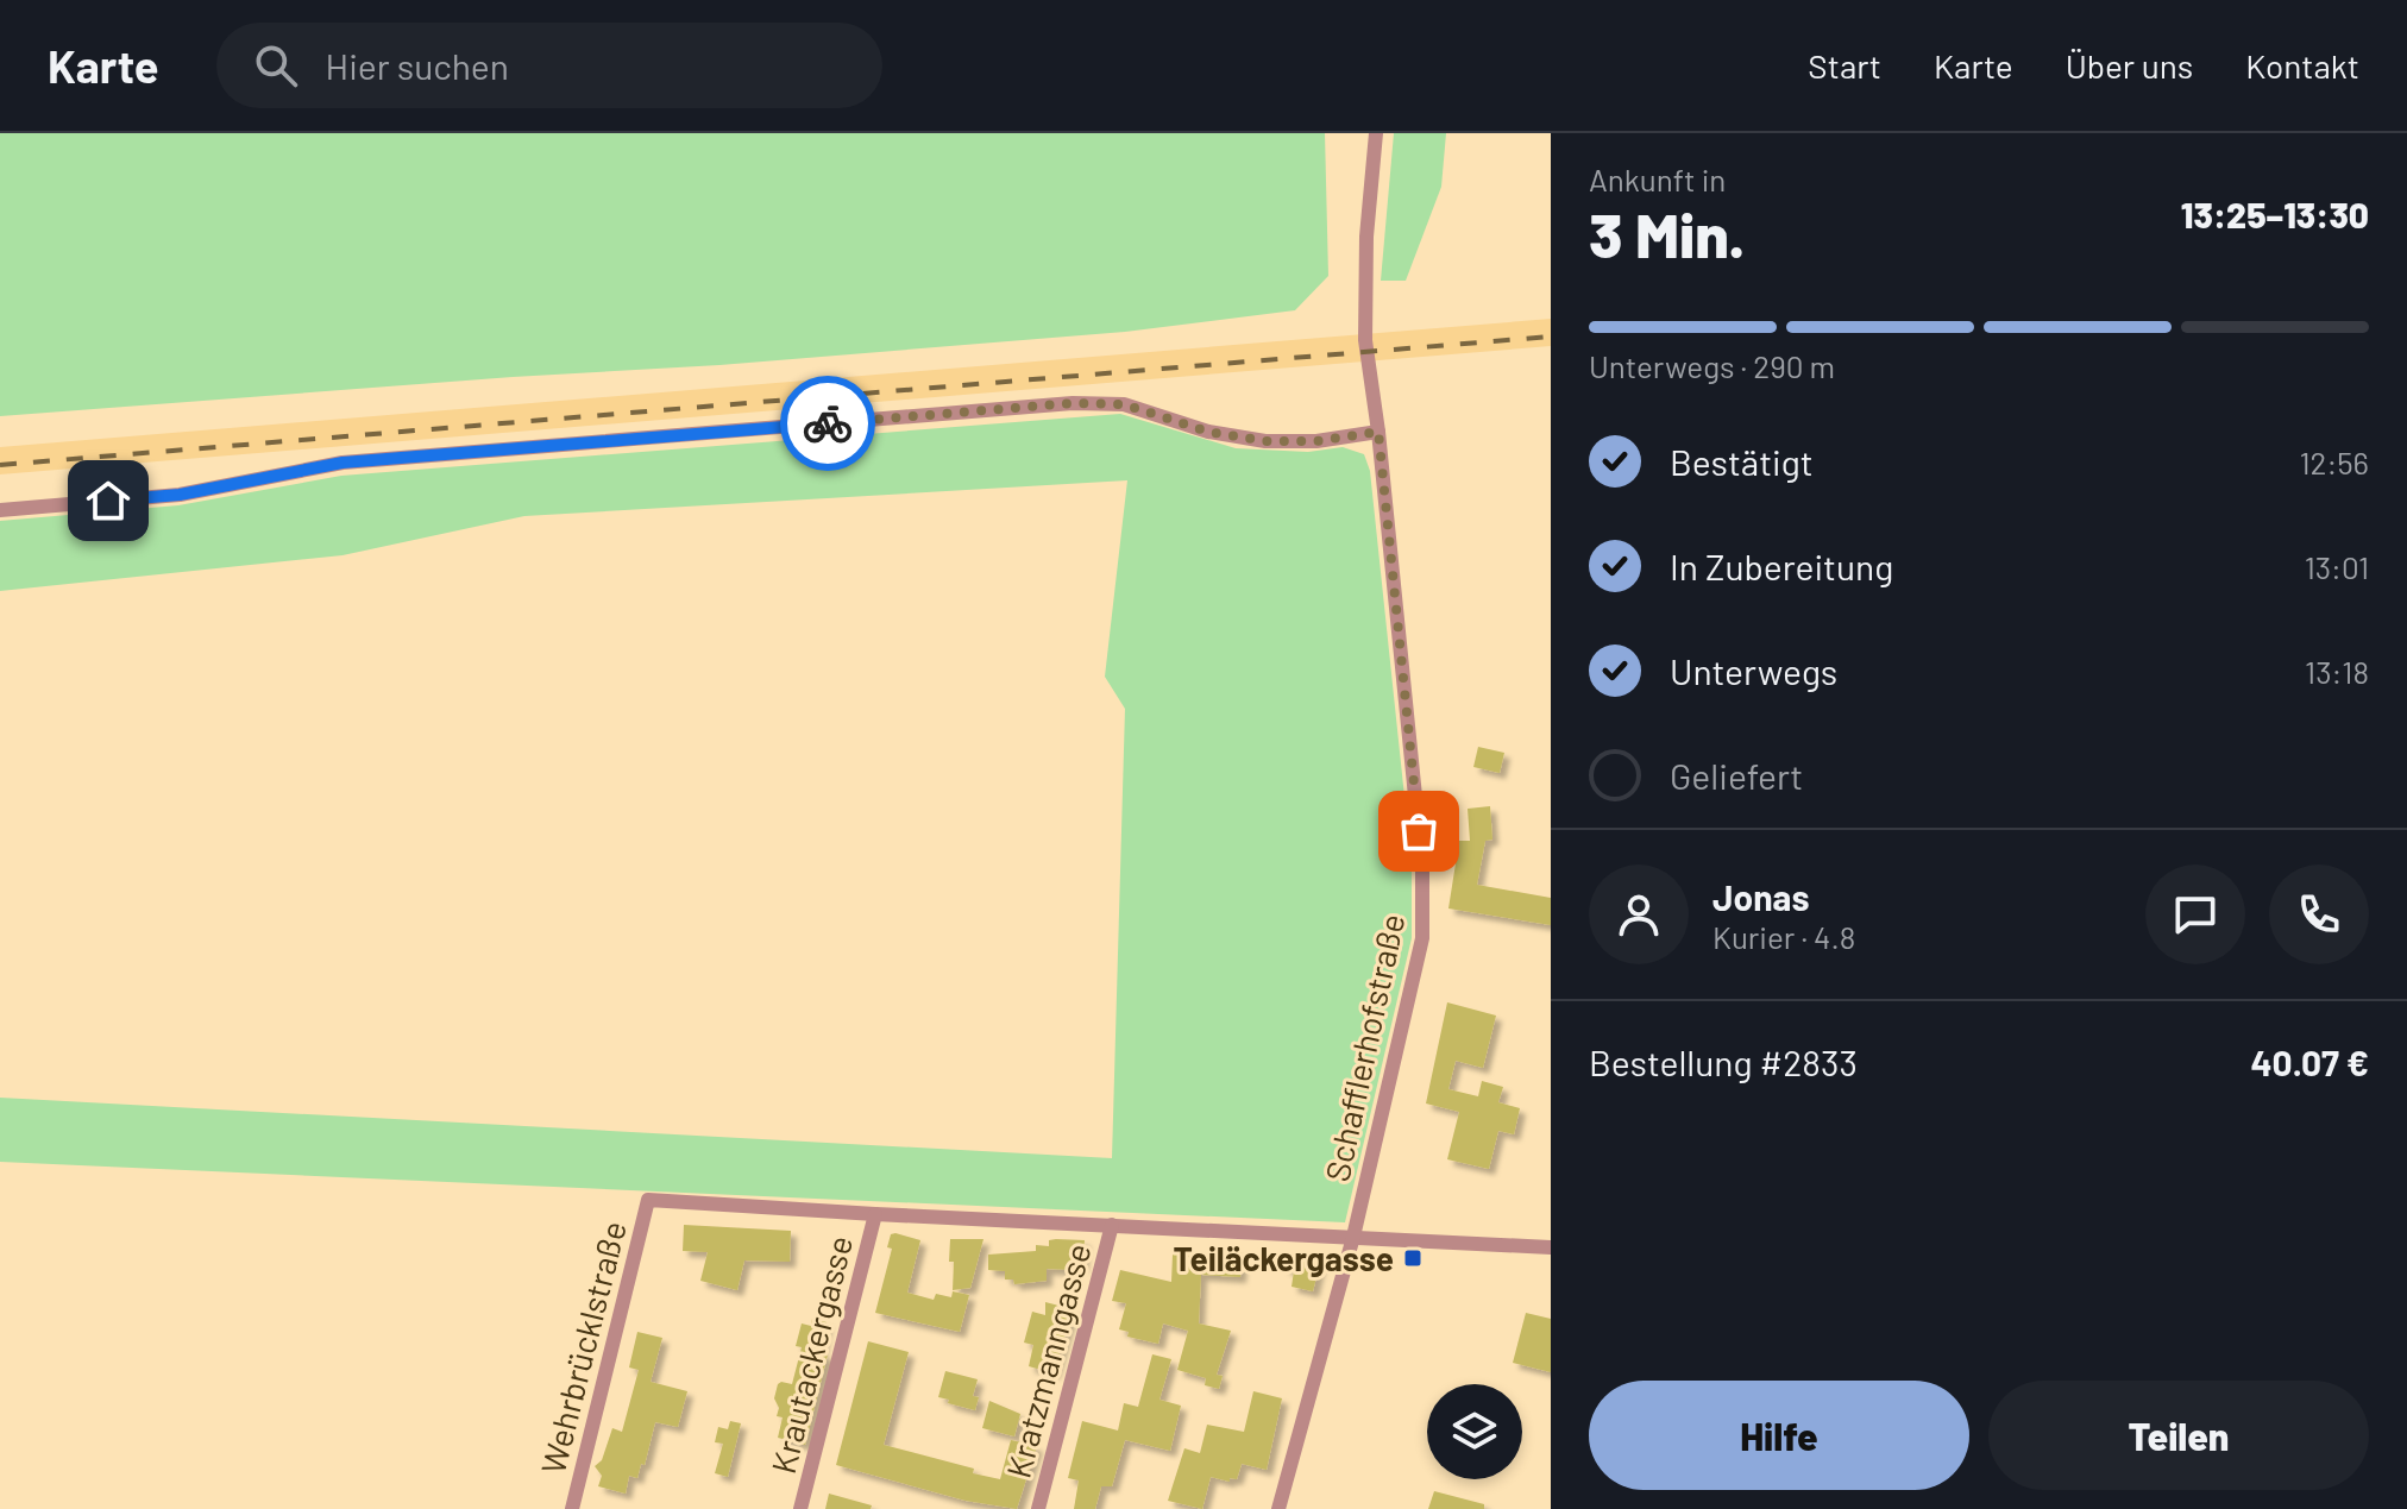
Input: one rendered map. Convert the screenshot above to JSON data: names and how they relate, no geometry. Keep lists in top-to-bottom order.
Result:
{
  "streets": {
    "street": [
      "Schafflerhofstraße",
      "Wehrbrücklstraße",
      "Krautackergasse",
      "Kratzmanngasse"
    ]
  },
  "crossings": [
    ["Wehrbrücklstraße", "Krautackergasse"]
  ],
  "places": {
    "transit": ["Teiläckergasse"]
  },
  "page": {
    "header": "Karte",
    "search": "Hier suchen",
    "nav": [
      "Start",
      "Karte",
      "Über uns",
      "Kontakt"
    ],
    "heading": ["3 Min.", "Ankunft in", "13:25–13:30"],
    "panel": [
      "Jonas",
      "Kurier · 4.8",
      "Bestellung #2833",
      "40.07 €"
    ],
    "bar": "Unterwegs · 290 m",
    "list": [
      ["Bestätigt", "12:56"],
      ["In Zubereitung", "13:01"],
      ["Unterwegs", "13:18"],
      "Geliefert"
    ],
    "buttons": ["Hilfe", "Teilen"]
  }
}
